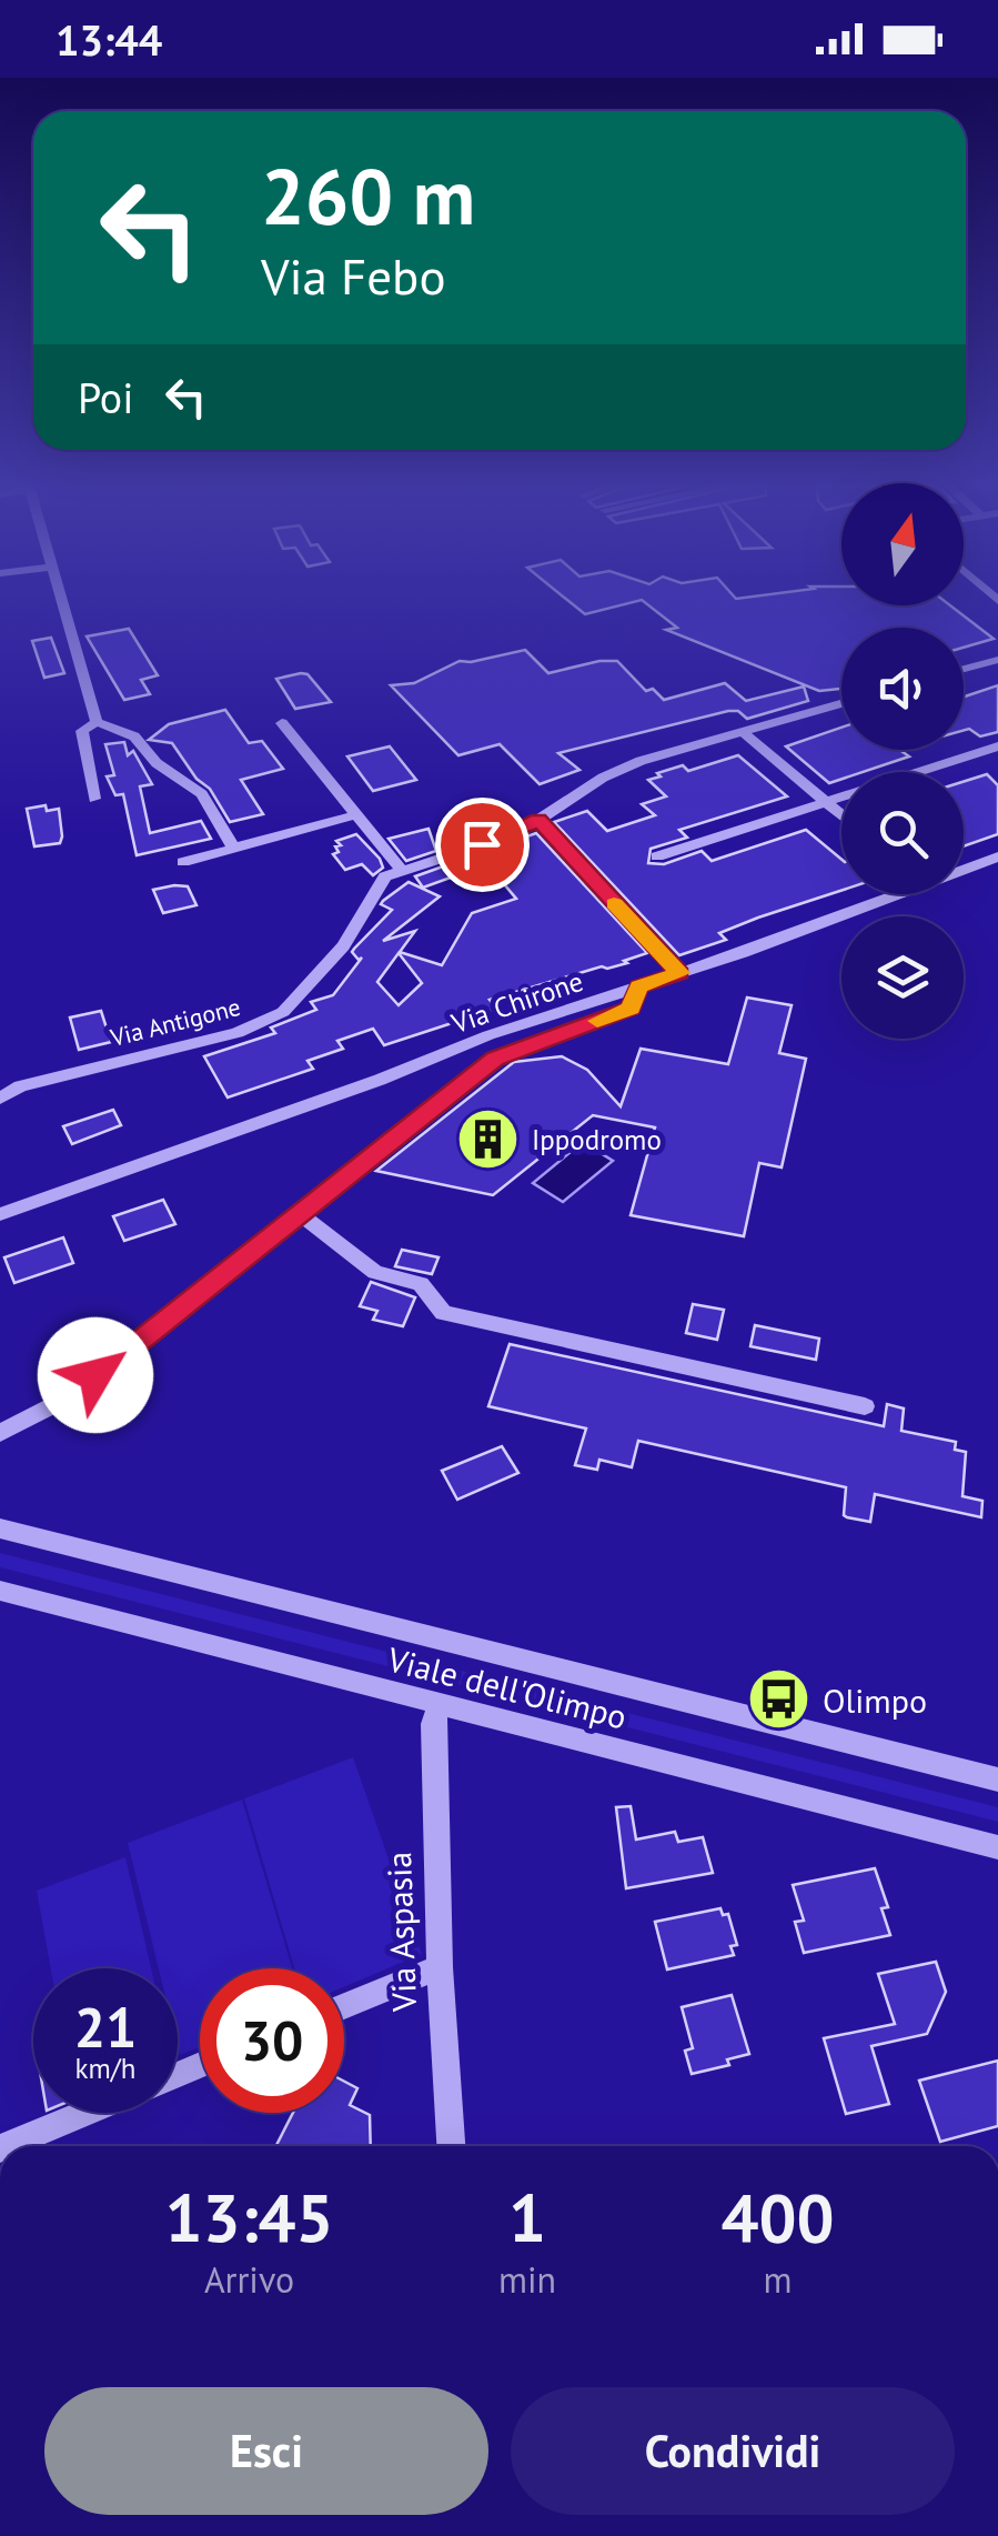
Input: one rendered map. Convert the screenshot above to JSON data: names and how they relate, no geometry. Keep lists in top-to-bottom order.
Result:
{
  "streets": {
    "street": [
      "Via Chirone",
      "Via Antigone",
      "Viale dell'Olimpo",
      "Via Aspasia"
    ]
  },
  "crossings": [
    ["Viale dell'Olimpo", "Via Aspasia"]
  ],
  "places": {
    "building": ["Ippodromo"],
    "bus stop": ["Olimpo"]
  },
  "north": "top",
  "page": {
    "status": "13:44",
    "turn": ["260 m", "Via Febo"],
    "then": "Poi",
    "speed": "21 km/h",
    "limit": "30",
    "eta": [
      "13:45",
      "Arrivo",
      "1",
      "min",
      "400",
      "m"
    ],
    "buttons": ["Esci", "Condividi"]
  }
}
